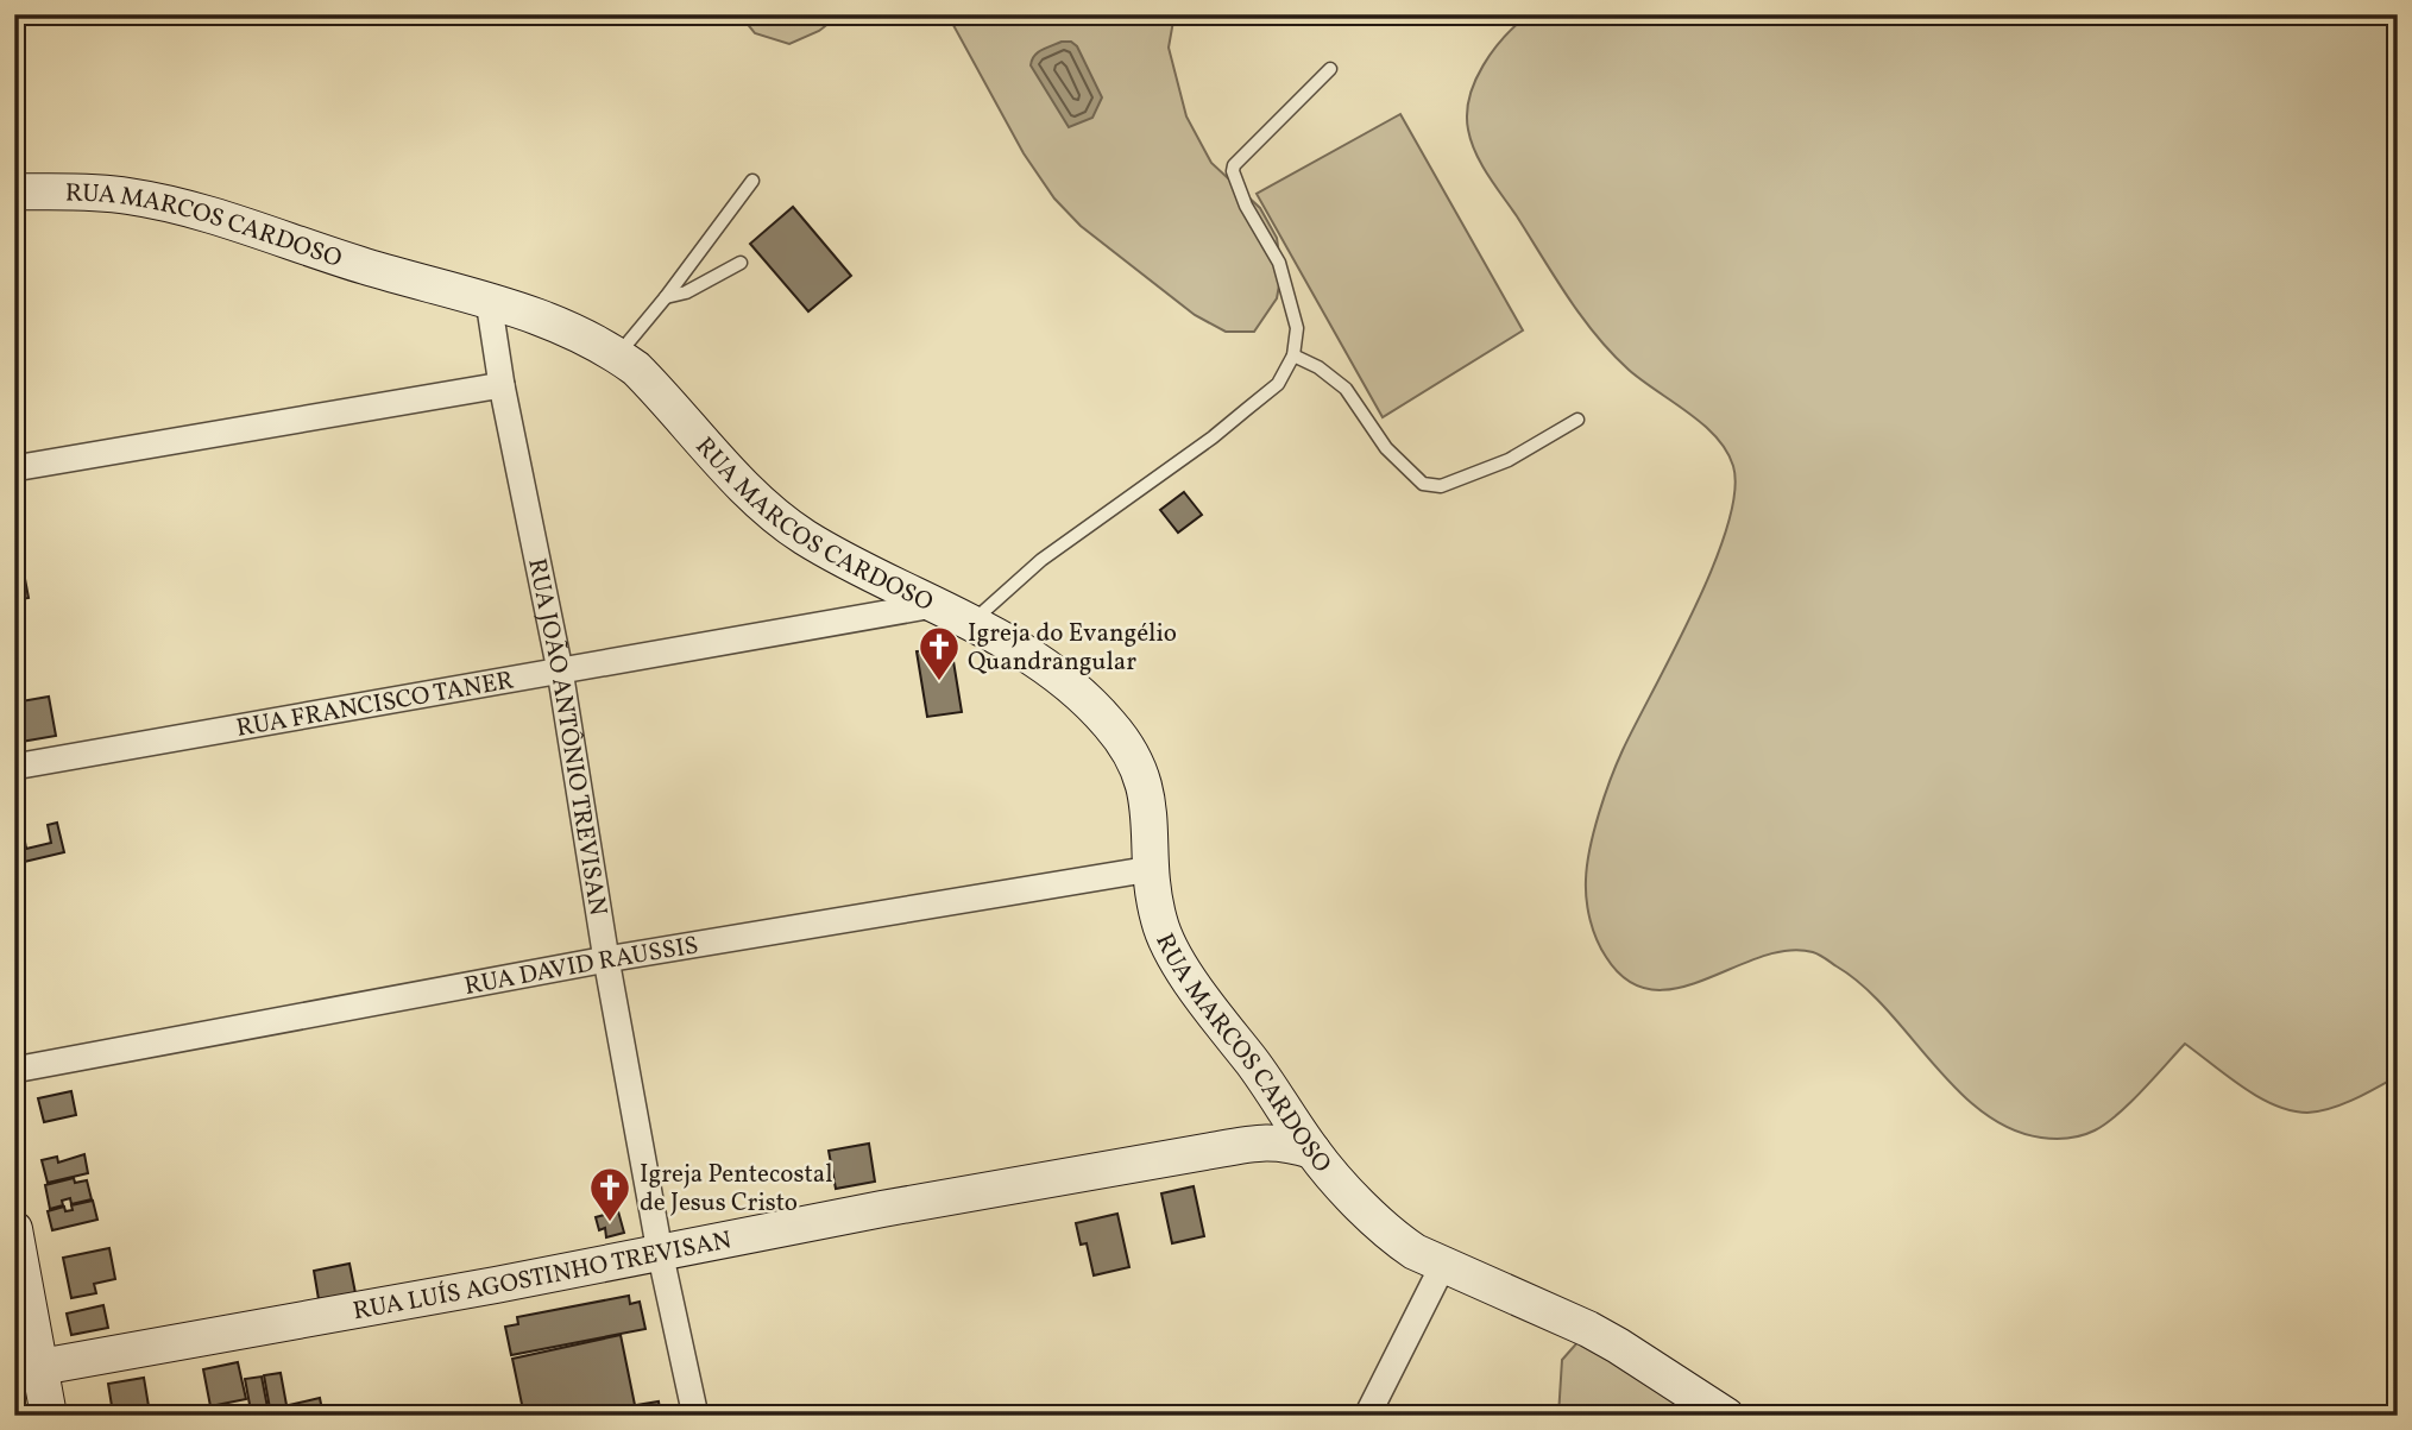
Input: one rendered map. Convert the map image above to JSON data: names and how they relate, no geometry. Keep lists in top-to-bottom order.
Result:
{
  "streets": {
    "street": [
      "RUA MARCOS CARDOSO",
      "RUA FRANCISCO TANER",
      "RUA JOÃO ANTÔNIO TREVISAN",
      "RUA DAVID RAUSSIS",
      "RUA LUÍS AGOSTINHO TREVISAN"
    ]
  },
  "crossings": [
    ["RUA MARCOS CARDOSO", "RUA FRANCISCO TANER"],
    ["RUA MARCOS CARDOSO", "RUA JOÃO ANTÔNIO TREVISAN"],
    ["RUA MARCOS CARDOSO", "RUA DAVID RAUSSIS"],
    ["RUA MARCOS CARDOSO", "RUA LUÍS AGOSTINHO TREVISAN"],
    ["RUA FRANCISCO TANER", "RUA JOÃO ANTÔNIO TREVISAN"],
    ["RUA JOÃO ANTÔNIO TREVISAN", "RUA DAVID RAUSSIS"],
    ["RUA JOÃO ANTÔNIO TREVISAN", "RUA LUÍS AGOSTINHO TREVISAN"]
  ],
  "places": {
    "church": ["Igreja do Evangélio Quandrangular", "Igreja Pentecostal de Jesus Cristo"]
  }
}
